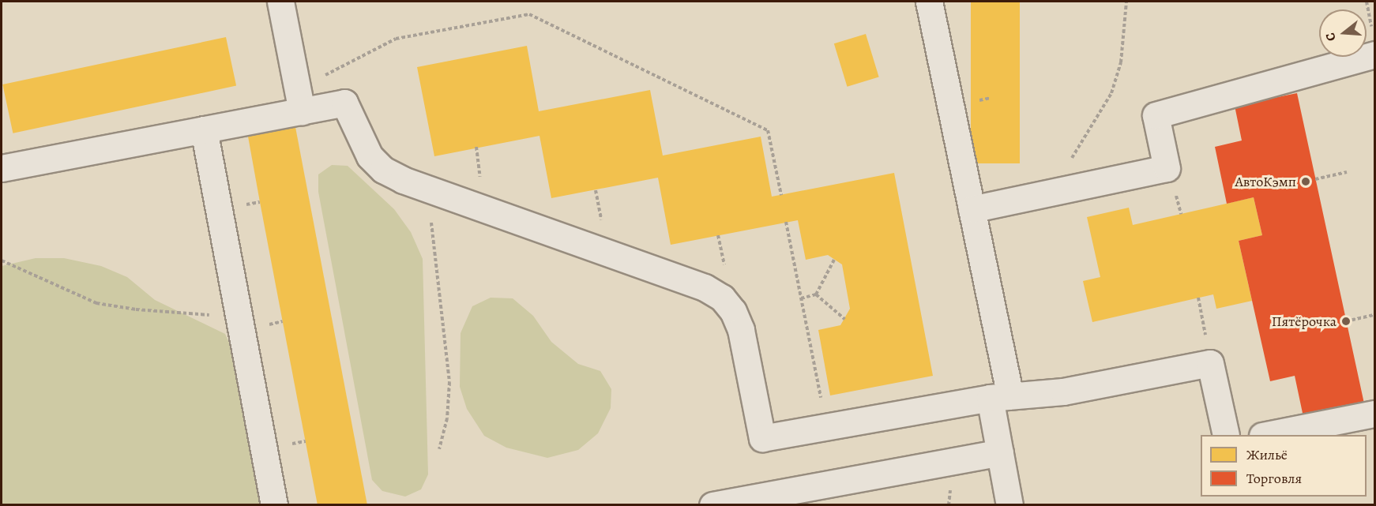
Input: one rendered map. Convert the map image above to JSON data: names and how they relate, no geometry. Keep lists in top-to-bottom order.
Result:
{
  "places": ["АвтоКэмп", "Пятёрочка"],
  "legend": ["Жильё", "Торговля"],
  "north": "left"
}
